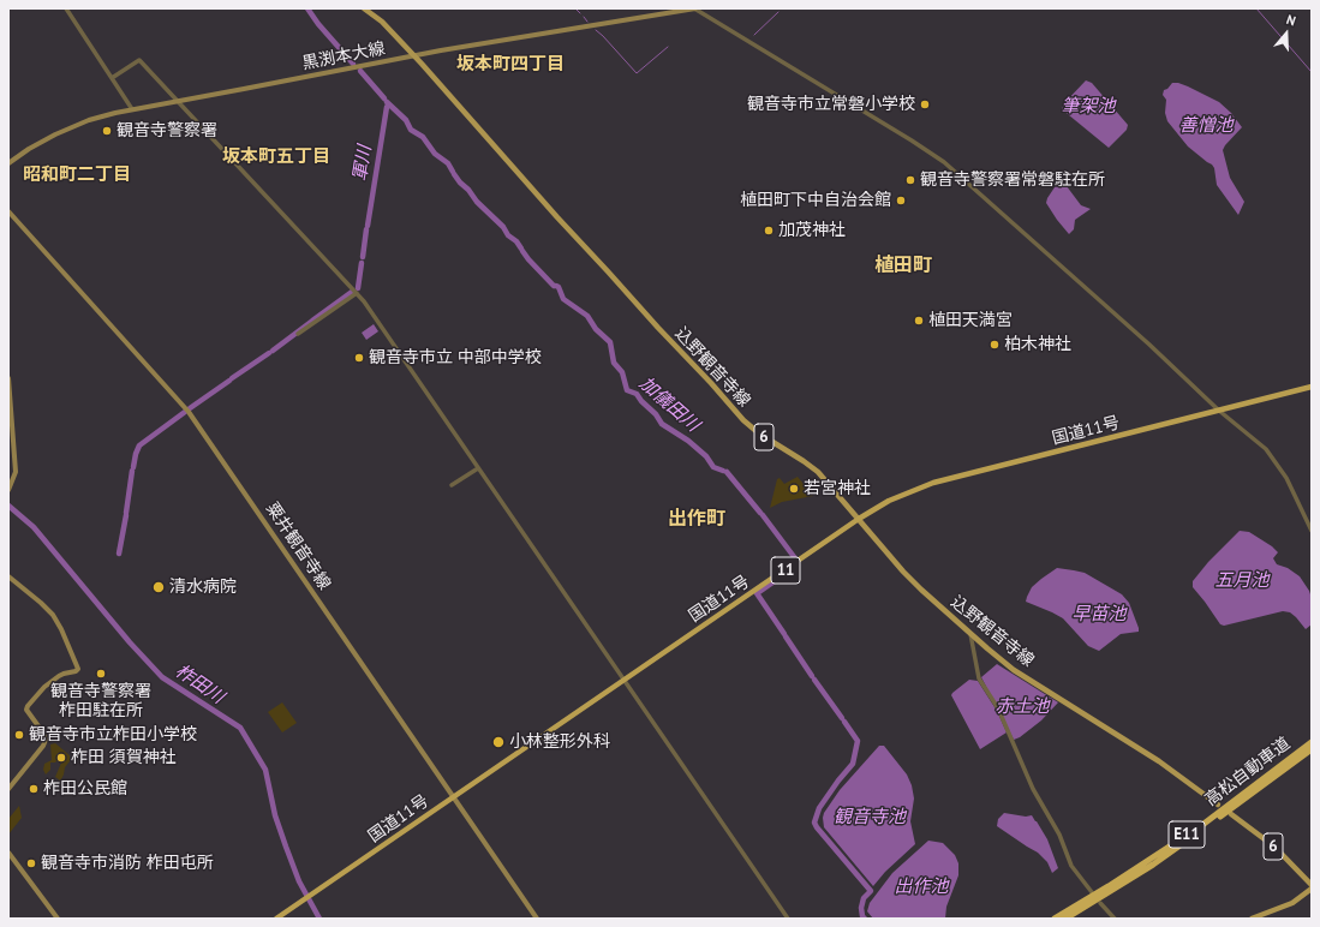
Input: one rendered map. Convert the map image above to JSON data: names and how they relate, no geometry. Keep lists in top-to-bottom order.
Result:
{
  "streets": {
    "highway": [
      "国道11号",
      "11",
      "高松自動車道",
      "E11"
    ],
    "main road": [
      "黒渕本大線",
      "込野観音寺線",
      "6",
      "粟井観音寺線"
    ]
  },
  "crossings": [
    ["黒渕本大線", "込野観音寺線"],
    ["込野観音寺線", "国道11号"],
    ["国道11号", "粟井観音寺線"]
  ],
  "districts": [
    "坂本町四丁目",
    "坂本町五丁目",
    "昭和町二丁目",
    "植田町",
    "出作町"
  ],
  "water": [
    "筆架池",
    "善憎池",
    "軍川",
    "加儀田川",
    "五月池",
    "早苗池",
    "柞田川",
    "赤土池",
    "観音寺池",
    "出作池"
  ],
  "places": [
    "観音寺市立常磐小学校",
    "観音寺警察署",
    "観音寺警察署常磐駐在所",
    "植田町下中自治会館",
    "加茂神社",
    "植田天満宮",
    "柏木神社",
    "観音寺市立 中部中学校",
    "若宮神社",
    "清水病院",
    "観音寺警察署 柞田駐在所",
    "観音寺市立柞田小学校",
    "小林整形外科",
    "柞田 須賀神社",
    "柞田公民館",
    "観音寺市消防 柞田屯所"
  ],
  "north": "top"
}
